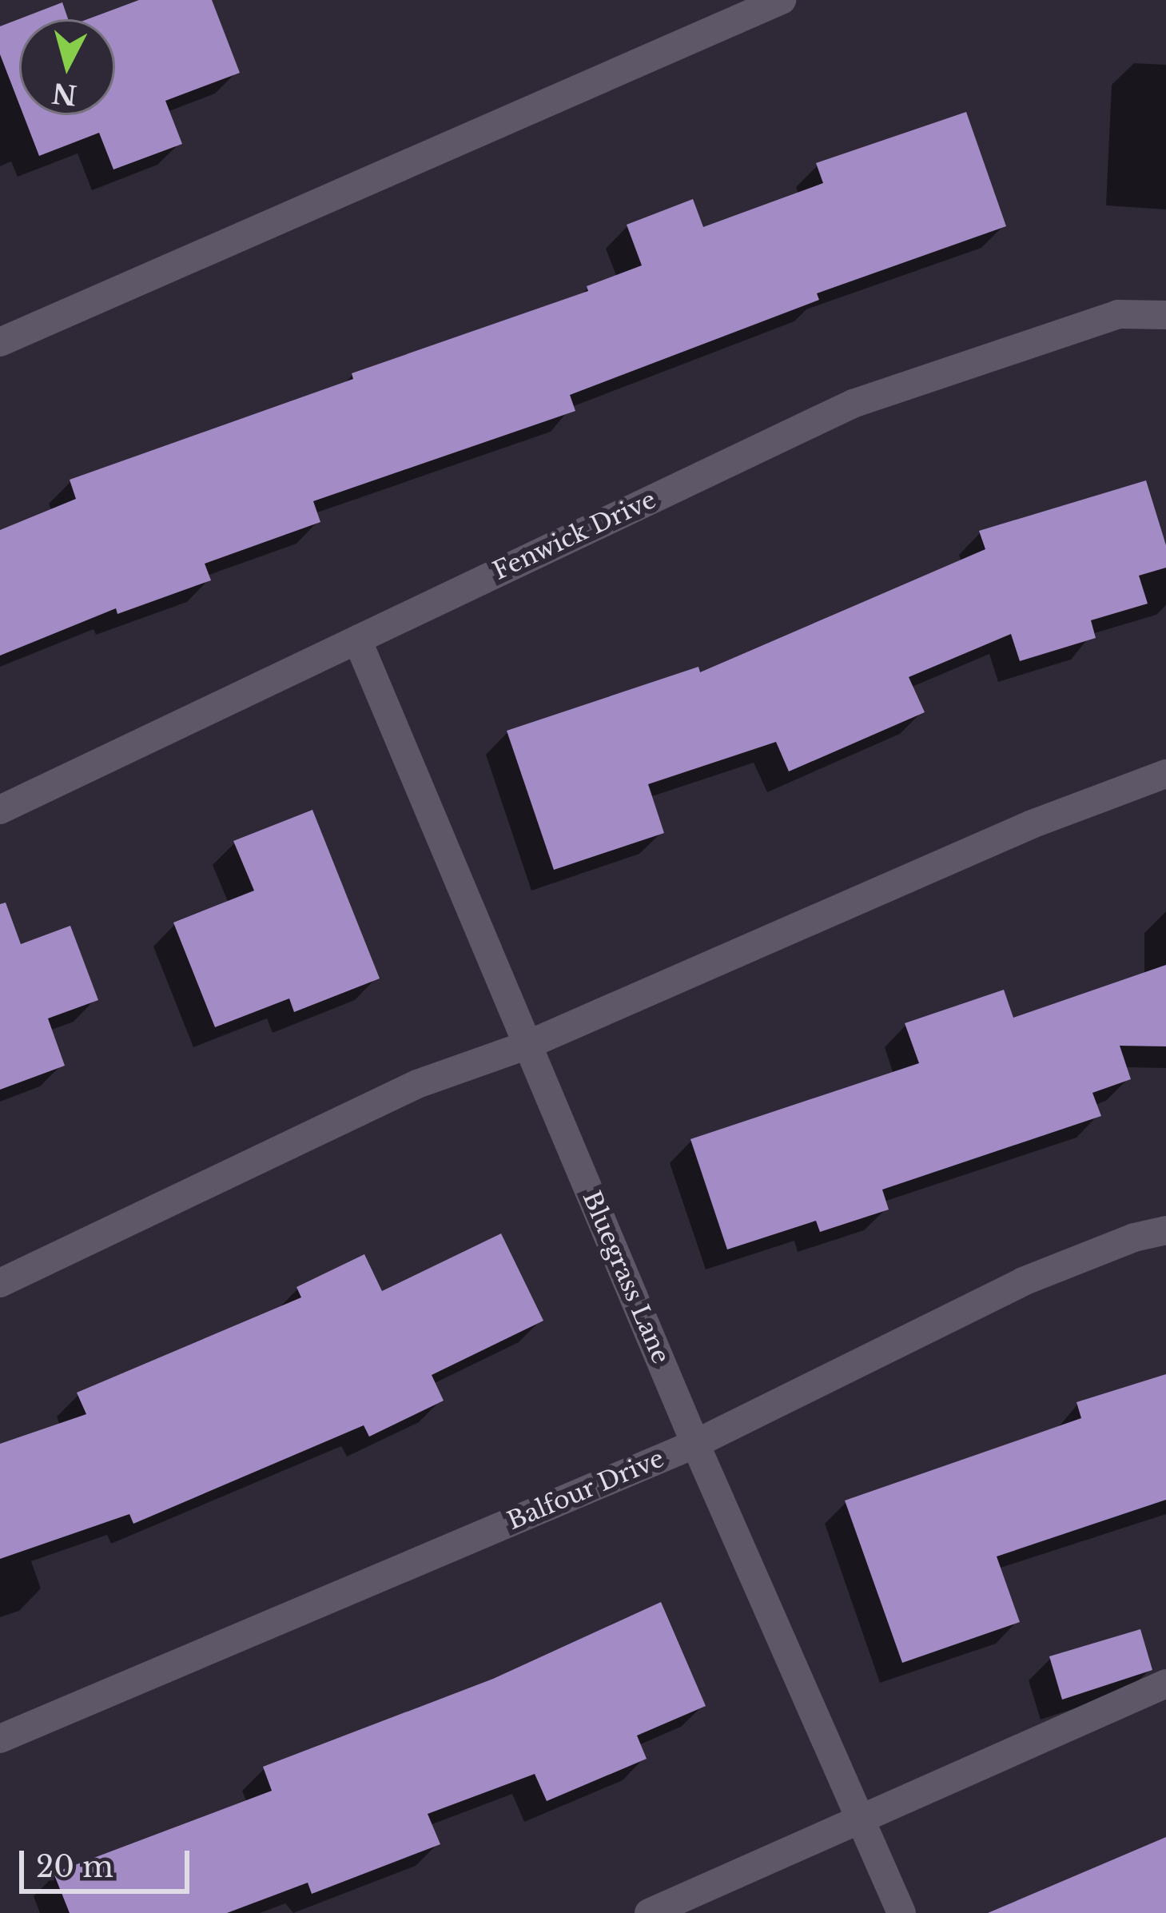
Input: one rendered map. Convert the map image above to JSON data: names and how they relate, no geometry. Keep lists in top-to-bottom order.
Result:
{
  "streets": {
    "street": ["Fenwick Drive", "Bluegrass Lane", "Balfour Drive"]
  },
  "crossings": [
    ["Fenwick Drive", "Bluegrass Lane"],
    ["Bluegrass Lane", "Balfour Drive"]
  ],
  "scale_bar": "20 m",
  "north": "bottom"
}
